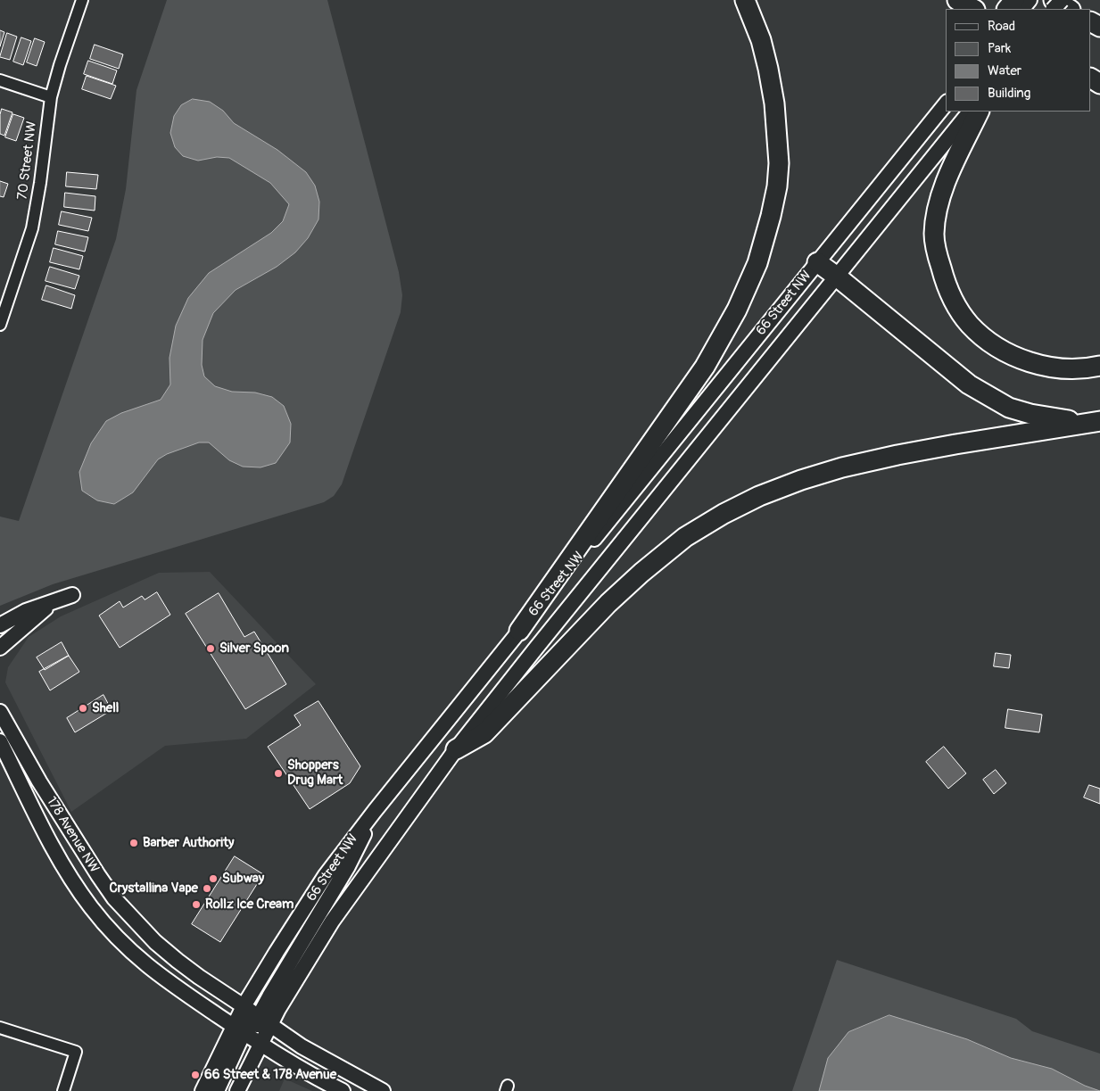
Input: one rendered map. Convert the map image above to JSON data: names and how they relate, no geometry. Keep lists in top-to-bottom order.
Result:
{
  "streets": {
    "main road": ["66 Street NW", "178 Avenue NW"],
    "street": ["70 Street NW"]
  },
  "crossings": [
    ["66 Street NW", "178 Avenue NW"]
  ],
  "places": [
    "Silver Spoon",
    "Shell",
    "Shoppers Drug Mart",
    "Barber Authority",
    "Subway",
    "Crystallina Vape",
    "Rollz Ice Cream",
    "66 Street & 178 Avenue"
  ],
  "legend": [
    "Road",
    "Park",
    "Water",
    "Building"
  ]
}
